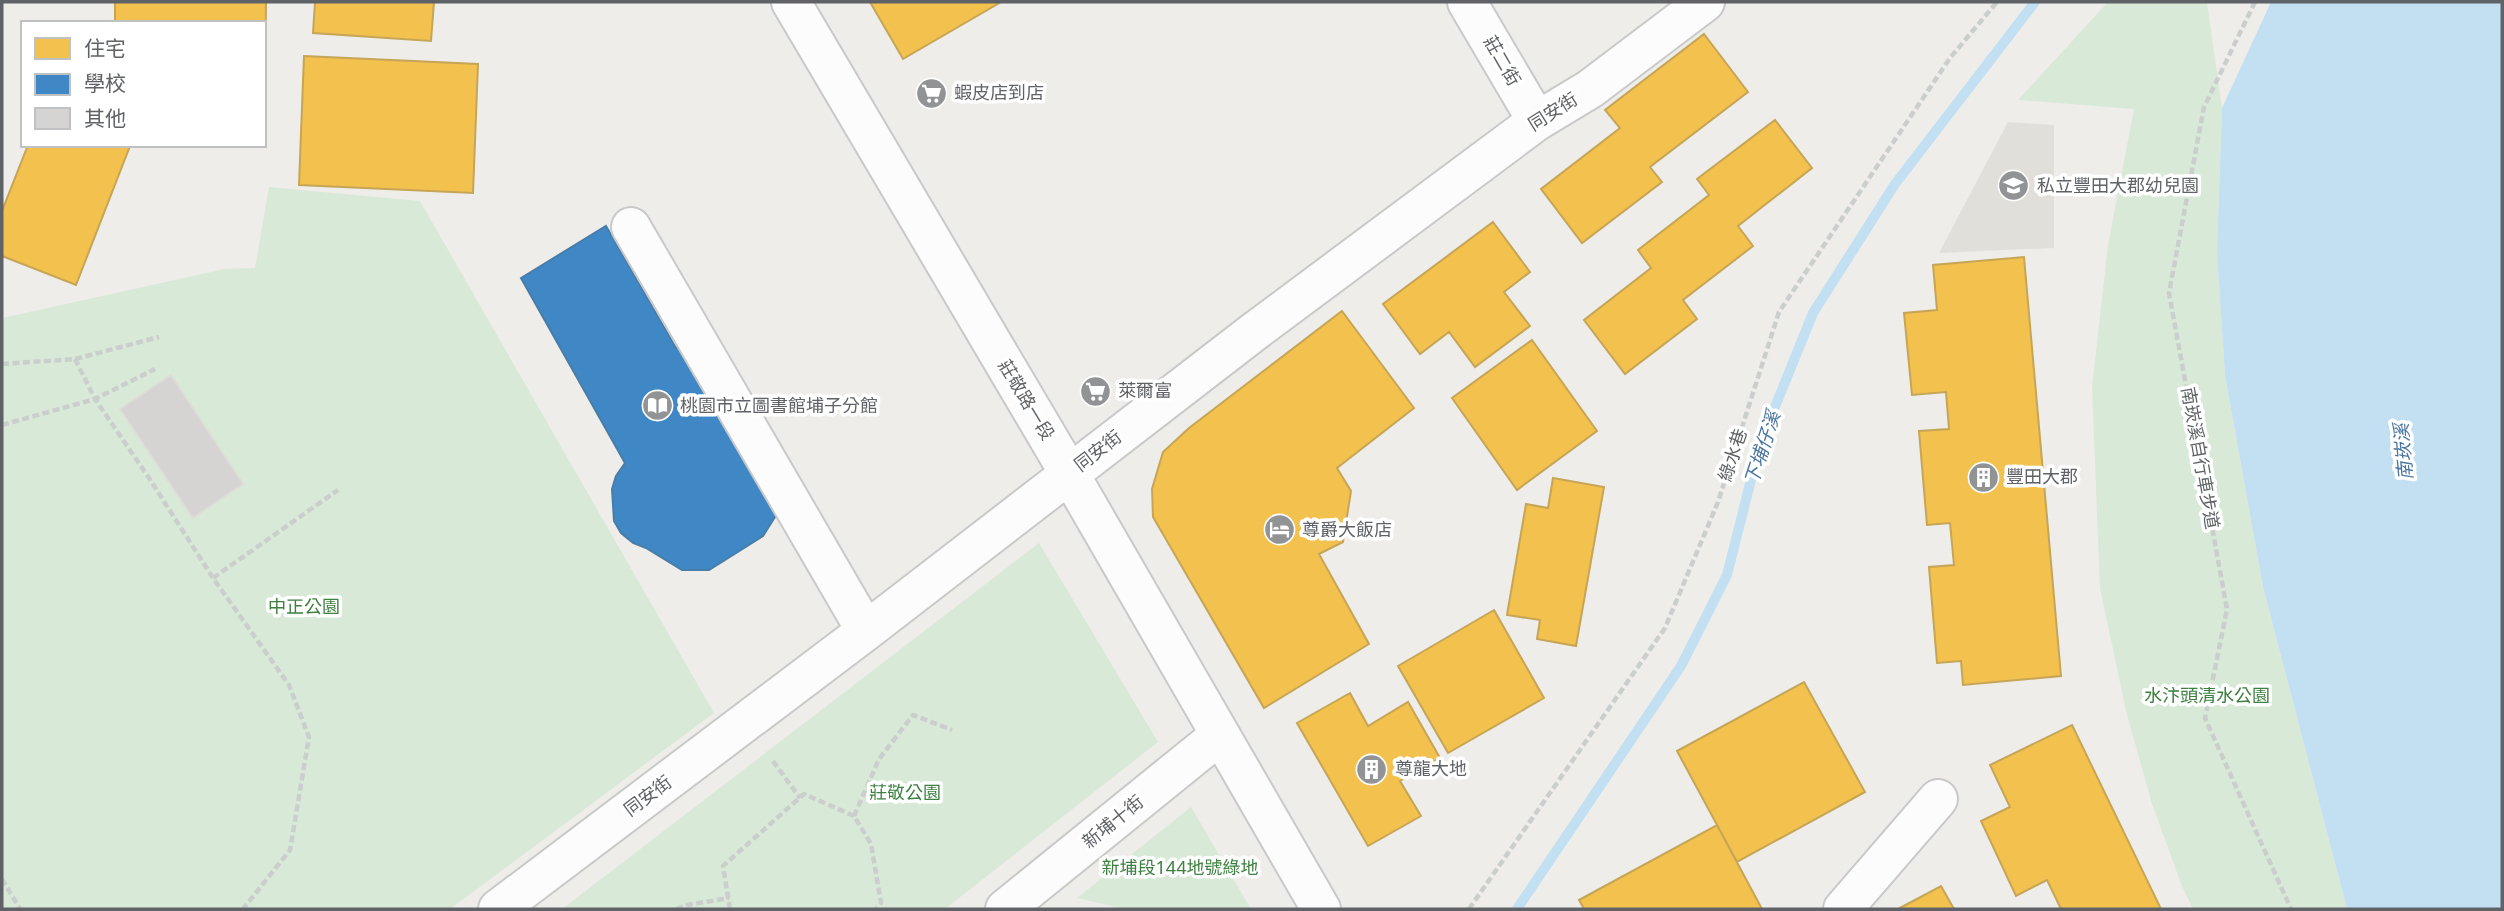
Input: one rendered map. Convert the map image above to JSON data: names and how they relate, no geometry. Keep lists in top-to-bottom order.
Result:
{
  "streets": {
    "street": [
      "莊二街",
      "同安街",
      "莊敬路一段",
      "新埔十街"
    ],
    "path": ["綠水巷", "南崁溪自行車步道"]
  },
  "crossings": [
    ["莊二街", "同安街"],
    ["同安街", "莊敬路一段"],
    ["莊敬路一段", "新埔十街"]
  ],
  "water": ["下埔仔溪", "南崁溪"],
  "parks": [
    "中正公園",
    "水汴頭清水公園",
    "莊敬公園",
    "新埔段144地號綠地"
  ],
  "places": {
    "supermarket": ["蝦皮店到店", "萊爾富"],
    "school or university": ["私立豐田大郡幼兒園"],
    "library": ["桃園市立圖書館埔子分館"],
    "building": ["豐田大郡", "尊龍大地"],
    "hotel": ["尊爵大飯店"]
  },
  "legend": ["住宅", "學校", "其他"]
}
